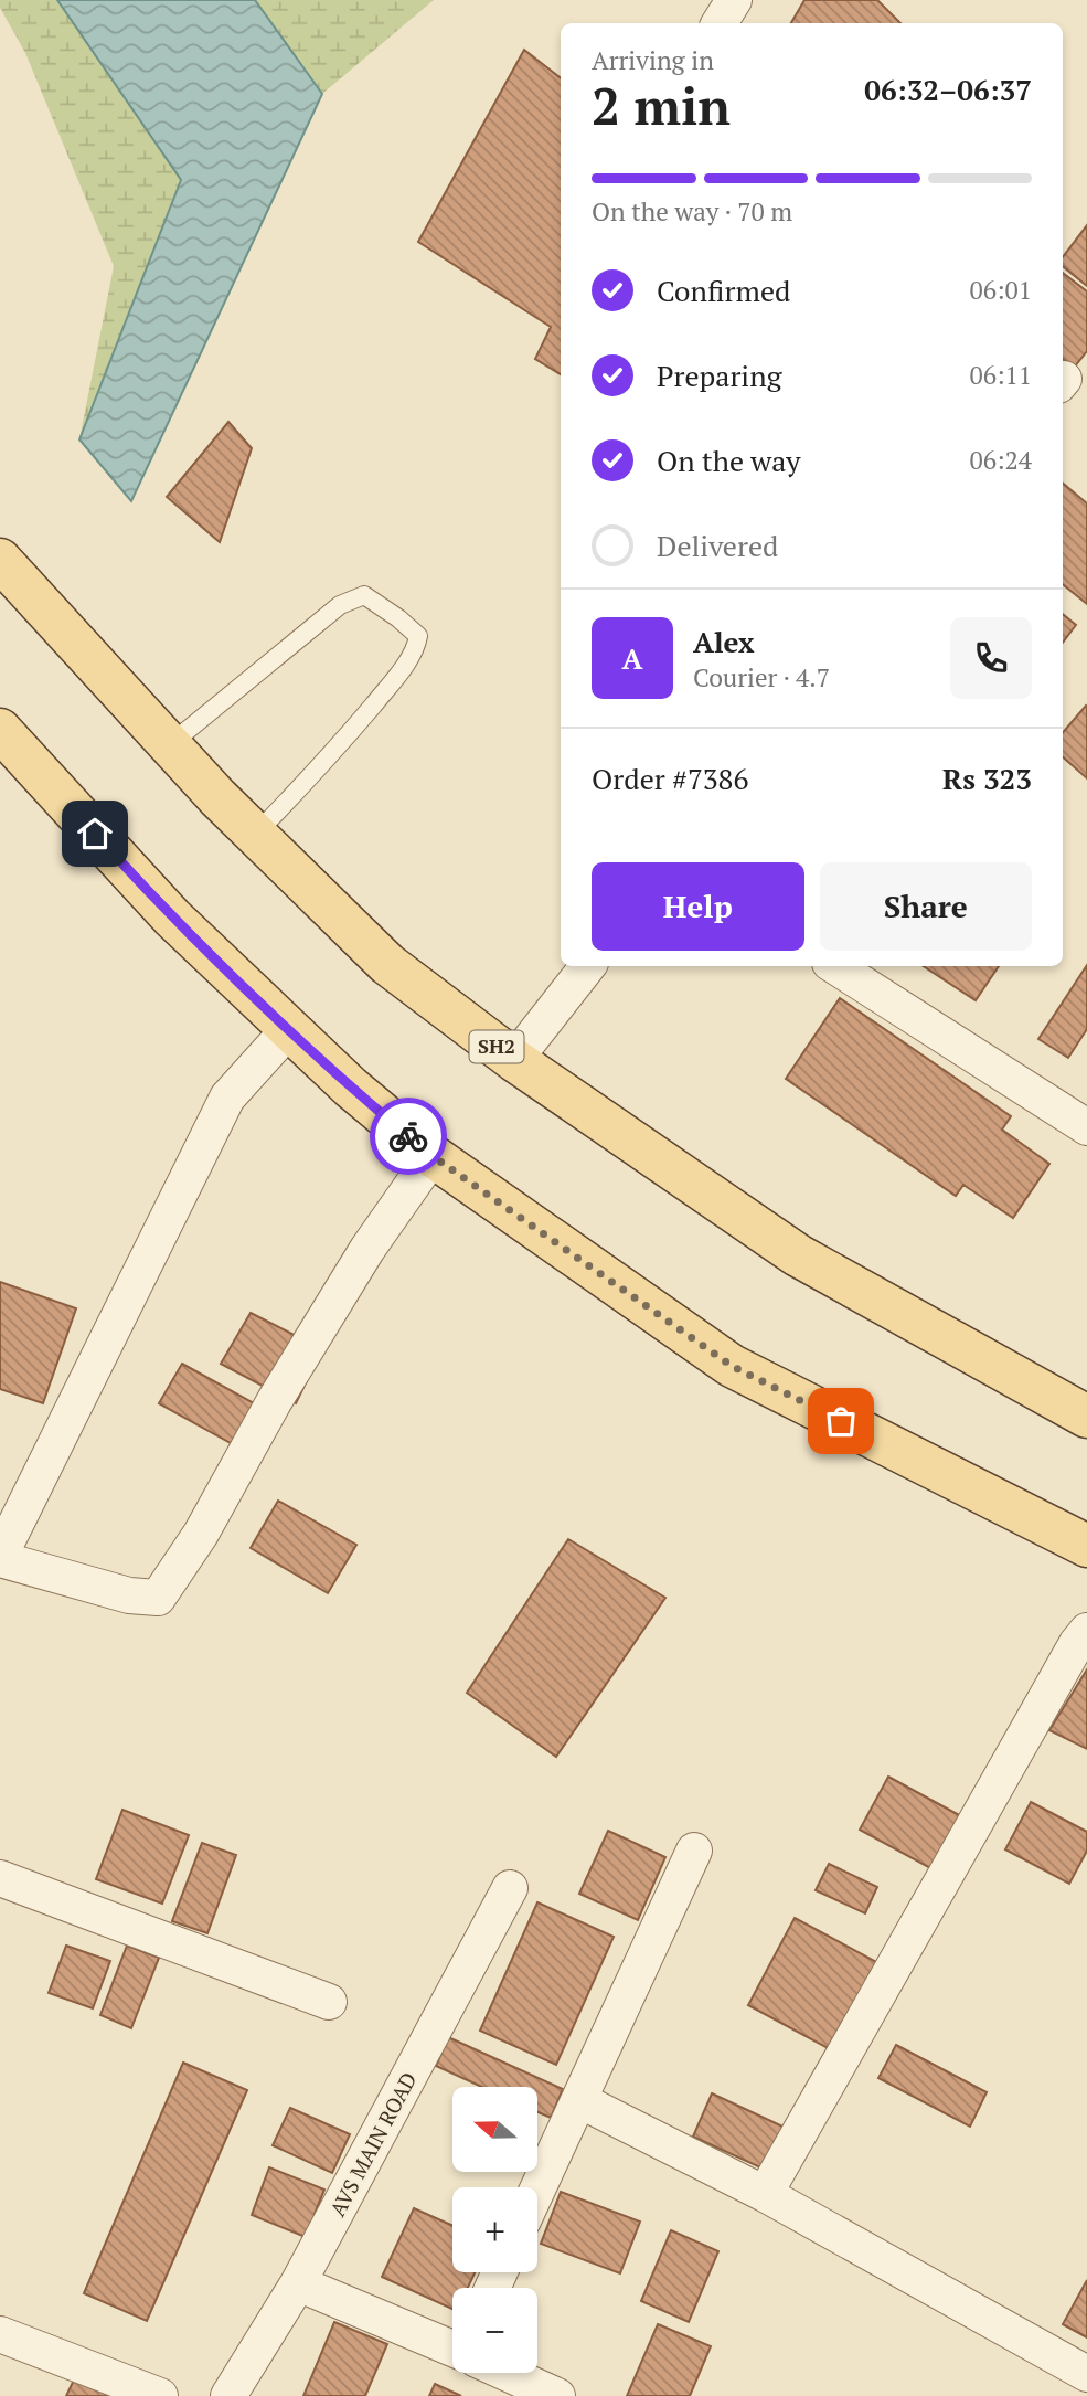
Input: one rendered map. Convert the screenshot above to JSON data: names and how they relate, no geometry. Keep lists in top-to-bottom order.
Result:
{
  "streets": {
    "main road": ["SH2"],
    "street": ["AVS MAIN ROAD"]
  },
  "north": "left",
  "page": {
    "heading": ["2 min", "Arriving in", "06:32–06:37"],
    "panel": [
      "Alex",
      "Courier · 4.7",
      "Order #7386",
      "Rs 323"
    ],
    "bar": "On the way · 70 m",
    "list": [
      ["Confirmed", "06:01"],
      ["Preparing", "06:11"],
      ["On the way", "06:24"],
      "Delivered"
    ],
    "round": "A",
    "buttons": ["Help", "Share"],
    "map_buttons": ["+", "−"]
  }
}
